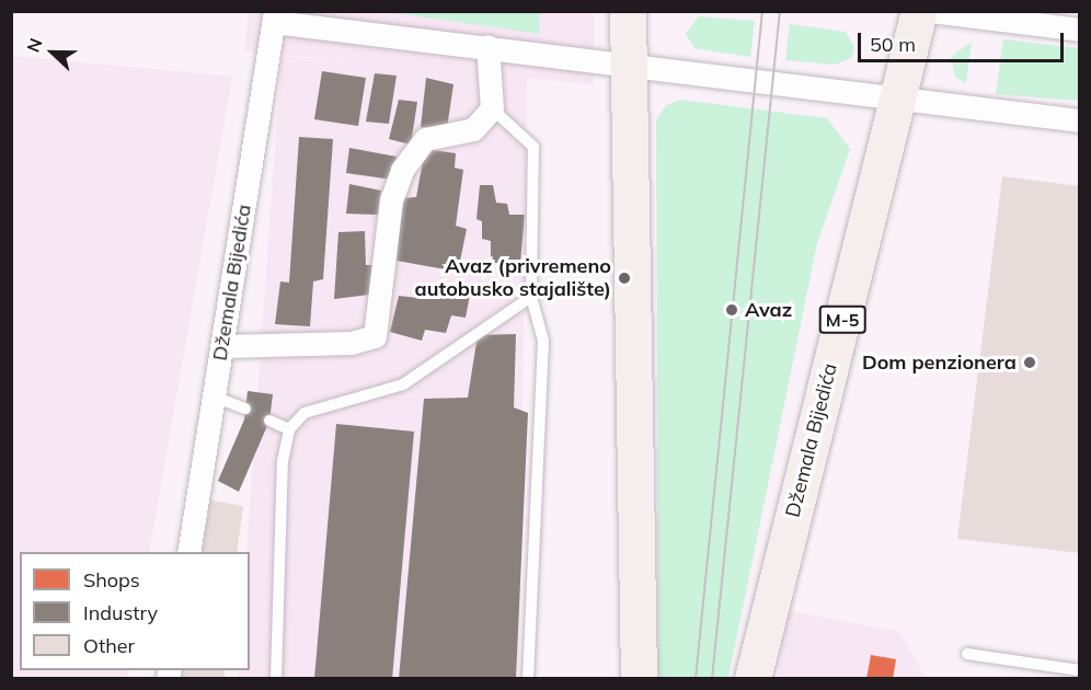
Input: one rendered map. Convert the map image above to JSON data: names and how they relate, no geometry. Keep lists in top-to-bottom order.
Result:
{
  "streets": {
    "main road": ["Džemala Bijedića", "M-5"]
  },
  "places": ["Avaz (privremeno autobusko stajalište)", "Avaz", "Dom penzionera"],
  "legend": ["Shops", "Industry", "Other"],
  "scale_bar": "50 m",
  "north": "left"
}
